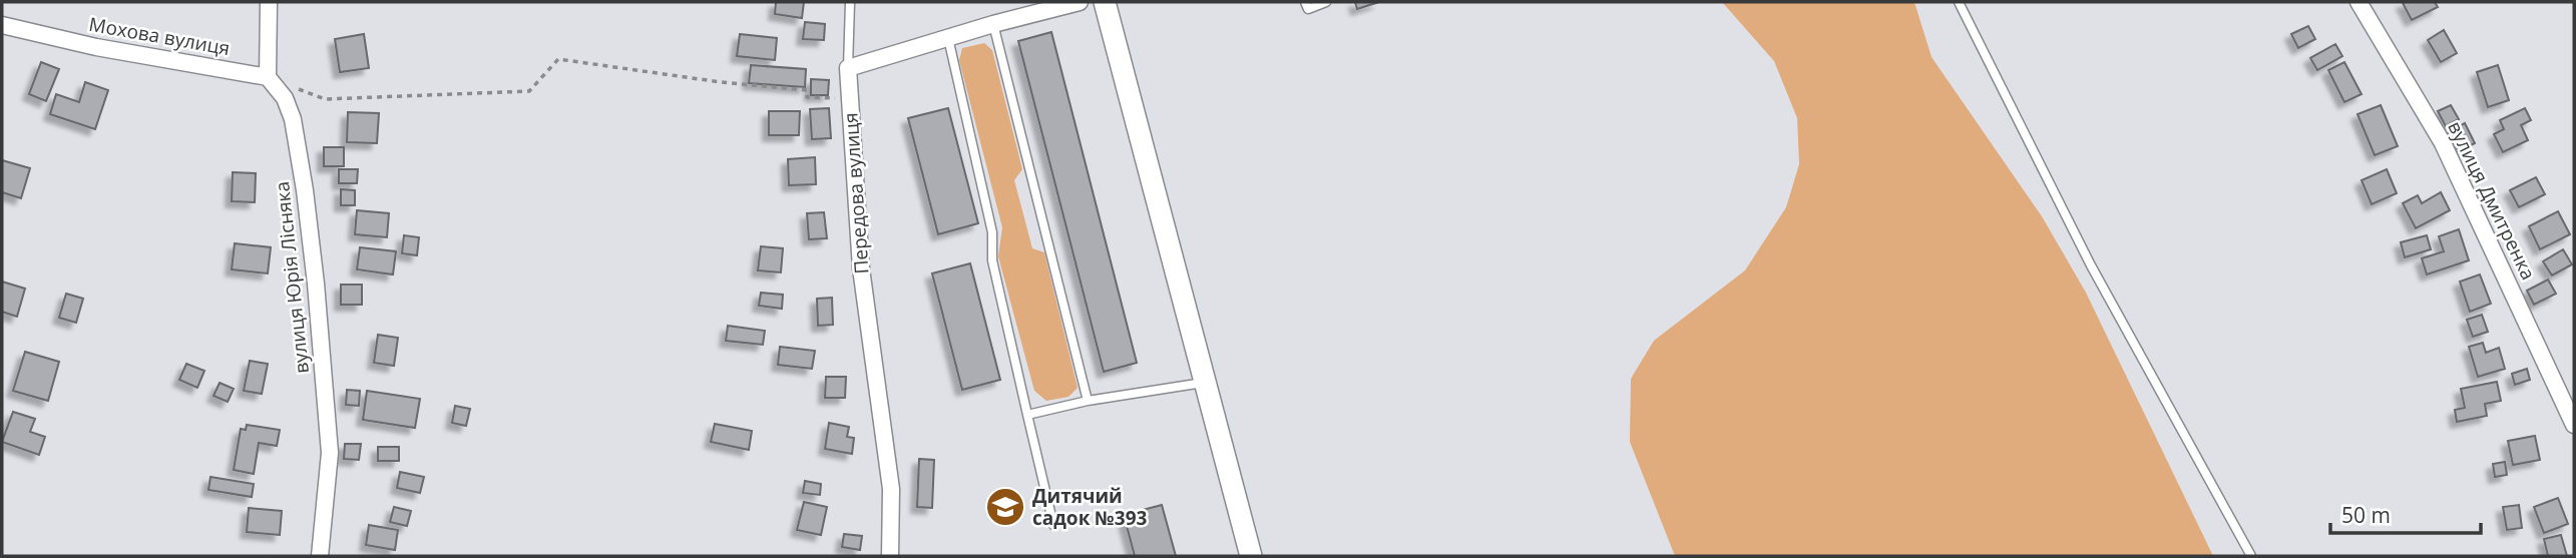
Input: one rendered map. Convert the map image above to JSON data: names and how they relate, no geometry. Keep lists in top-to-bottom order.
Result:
{
  "streets": {
    "street": [
      "Мохова вулиця",
      "Передова вулиця",
      "вулиця Дмитренка",
      "вулиця Юрія Лісняка"
    ]
  },
  "crossings": [
    ["Мохова вулиця", "вулиця Юрія Лісняка"]
  ],
  "places": {
    "school or university": ["Дитячий садок №393"]
  },
  "scale_bar": "50 m"
}
